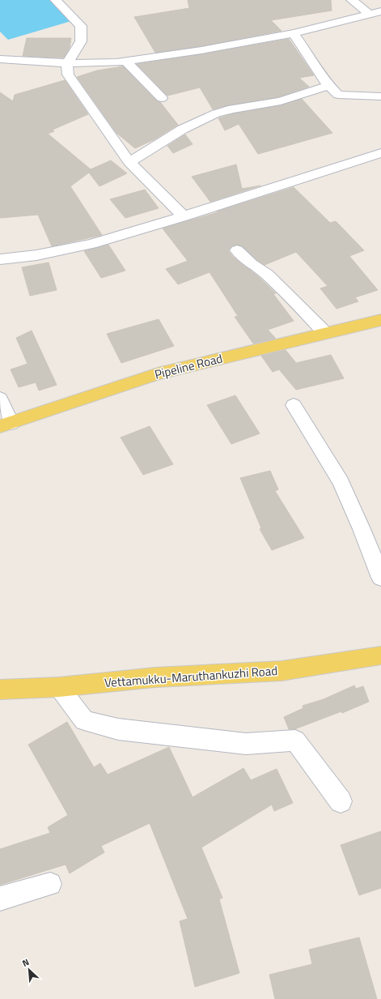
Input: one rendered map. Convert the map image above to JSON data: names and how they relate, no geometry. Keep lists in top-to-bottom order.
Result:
{
  "streets": {
    "main road": ["Pipeline Road", "Vettamukku-Maruthankuzhi Road"]
  },
  "north": "top left"
}
